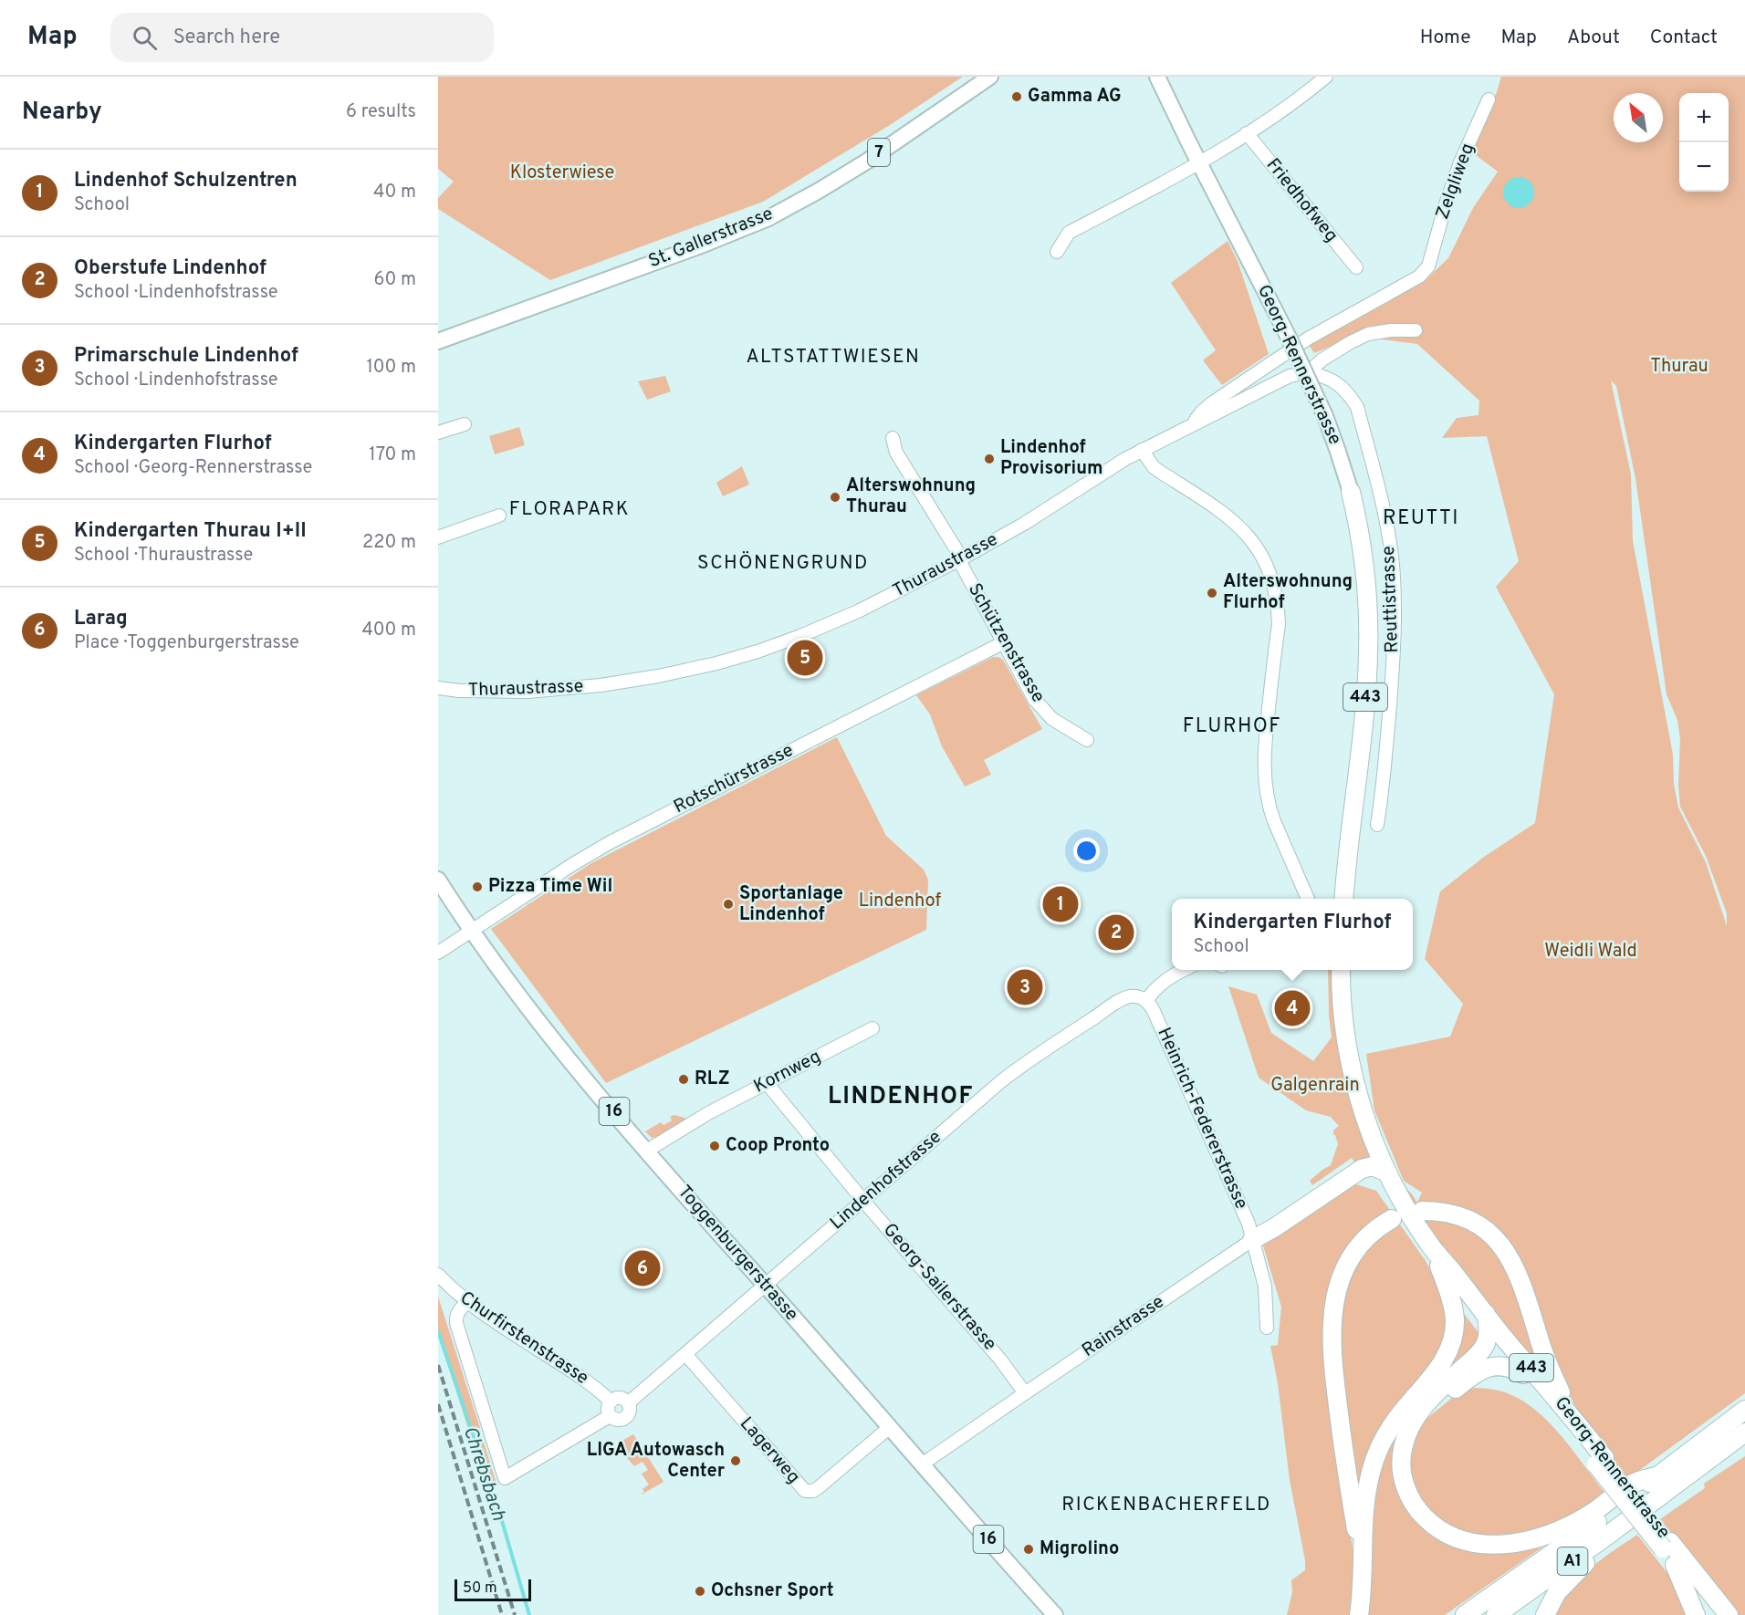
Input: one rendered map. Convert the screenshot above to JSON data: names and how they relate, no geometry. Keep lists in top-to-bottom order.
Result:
{
  "streets": {
    "highway": ["Georg-Rennerstrasse", "443", "A1"],
    "main road": [
      "7",
      "St. Gallerstrasse",
      "16",
      "Toggenburgerstrasse"
    ],
    "street": [
      "Zelgliweg",
      "Friedhofweg",
      "Thuraustrasse",
      "Reuttistrasse",
      "Schützenstrasse",
      "Rotschürstrasse",
      "Kornweg",
      "Heinrich-Federerstrasse",
      "Lindenhofstrasse",
      "Georg-Sailerstrasse",
      "Rainstrasse",
      "Churfirstenstrasse",
      "Lagerweg"
    ]
  },
  "crossings": [
    ["Zelgliweg", "Thuraustrasse"],
    ["Thuraustrasse", "Reuttistrasse"],
    ["Thuraustrasse", "Schützenstrasse"],
    ["Schützenstrasse", "Rotschürstrasse"],
    ["Rotschürstrasse", "Toggenburgerstrasse"],
    ["Kornweg", "Toggenburgerstrasse"],
    ["Kornweg", "Georg-Sailerstrasse"],
    ["Heinrich-Federerstrasse", "Lindenhofstrasse"],
    ["Heinrich-Federerstrasse", "Rainstrasse"],
    ["Lindenhofstrasse", "Toggenburgerstrasse"],
    ["Lindenhofstrasse", "Georg-Sailerstrasse"],
    ["Lindenhofstrasse", "Churfirstenstrasse"],
    ["Lindenhofstrasse", "Lagerweg"],
    ["Toggenburgerstrasse", "Rainstrasse"],
    ["Toggenburgerstrasse", "Lagerweg"],
    ["Georg-Sailerstrasse", "Rainstrasse"]
  ],
  "districts": [
    "ALTSTATTWIESEN",
    "FLORAPARK",
    "REUTTI",
    "SCHÖNENGRUND",
    "FLURHOF",
    "LINDENHOF",
    "RICKENBACHERFELD"
  ],
  "water": ["Chrebsbach"],
  "parks": [
    "Klosterwiese",
    "Thurau",
    "Lindenhof",
    "Weidli Wald",
    "Galgenrain"
  ],
  "places": [
    "Gamma AG",
    "Lindenhof Provisorium",
    "Alterswohnung Thurau",
    "Alterswohnung Flurhof",
    "Pizza Time Wil",
    "Sportanlage Lindenhof",
    "RLZ",
    "Coop Pronto",
    "LIGA Autowasch Center",
    "Migrolino",
    "Ochsner Sport"
  ],
  "scale_bar": "50 m",
  "north": "top left",
  "page": {
    "header": "Map",
    "search": "Search here",
    "nav": [
      "Home",
      "Map",
      "About",
      "Contact"
    ],
    "heading": ["Nearby", "6 results"],
    "map_buttons": ["+", "−"],
    "list": [
      {
        "mark": "1",
        "name": "Lindenhof Schulzentren",
        "note": "School",
        "value": "40 m"
      },
      {
        "mark": "2",
        "name": "Oberstufe Lindenhof",
        "note": "School · Lindenhofstrasse",
        "value": "60 m"
      },
      {
        "mark": "3",
        "name": "Primarschule Lindenhof",
        "note": "School · Lindenhofstrasse",
        "value": "100 m"
      },
      {
        "mark": "4",
        "name": "Kindergarten Flurhof",
        "note": "School · Georg-Rennerstrasse",
        "value": "170 m"
      },
      {
        "mark": "5",
        "name": "Kindergarten Thurau I+II",
        "note": "School · Thuraustrasse",
        "value": "220 m"
      },
      {
        "mark": "6",
        "name": "Larag",
        "note": "Place · Toggenburgerstrasse",
        "value": "400 m"
      }
    ],
    "pins": [
      "5",
      "1",
      "2",
      "3",
      "4",
      "6"
    ],
    "popup": ["Kindergarten Flurhof", "School"],
    "scale": "50 m"
  }
}
